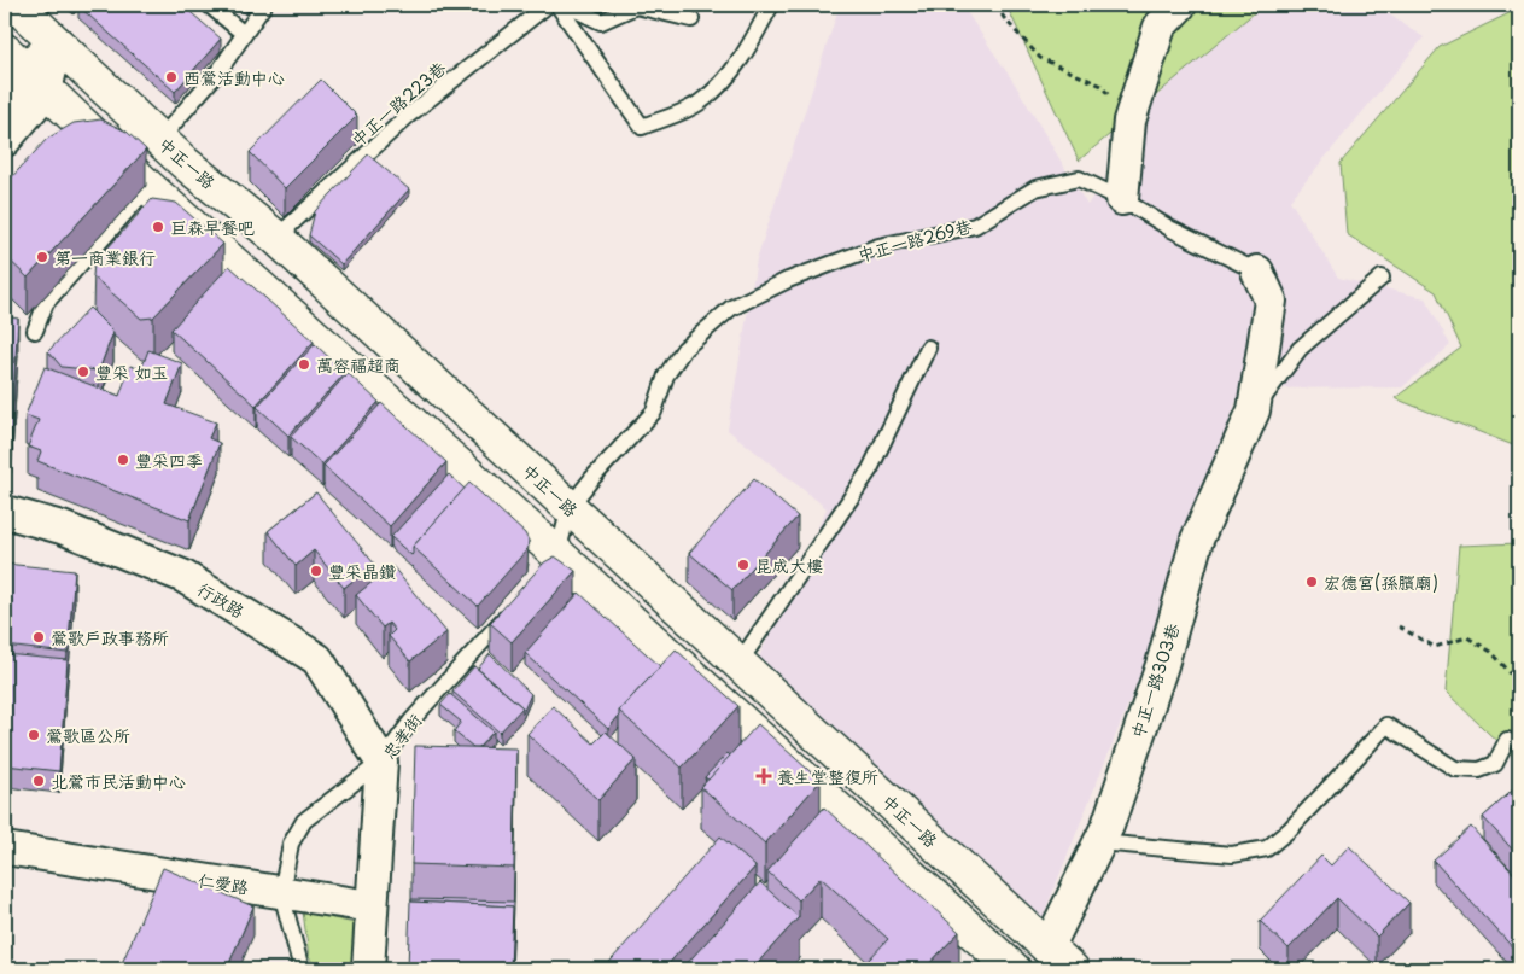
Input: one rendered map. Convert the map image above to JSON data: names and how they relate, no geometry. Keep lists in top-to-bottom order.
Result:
{
  "streets": {
    "main road": ["中正一路"],
    "street": [
      "行政路",
      "中正一路303巷",
      "忠孝街",
      "仁愛路"
    ],
    "lane": ["中正一路223巷", "中正一路269巷"]
  },
  "crossings": [
    ["中正一路223巷", "中正一路"],
    ["中正一路", "中正一路269巷"],
    ["中正一路", "中正一路303巷"],
    ["中正一路269巷", "中正一路303巷"],
    ["行政路", "忠孝街"],
    ["忠孝街", "仁愛路"]
  ],
  "places": {
    "other": [
      "西鶯活動中心",
      "巨森早餐吧",
      "第一商業銀行",
      "萬容福超商",
      "豐采 如玉",
      "豐采四季",
      "昆成大樓",
      "豐采晶鑽",
      "宏德宮(孫臏廟)",
      "鶯歌戶政事務所",
      "鶯歌區公所",
      "北鶯市民活動中心"
    ],
    "health": ["養生堂整復所"]
  }
}
